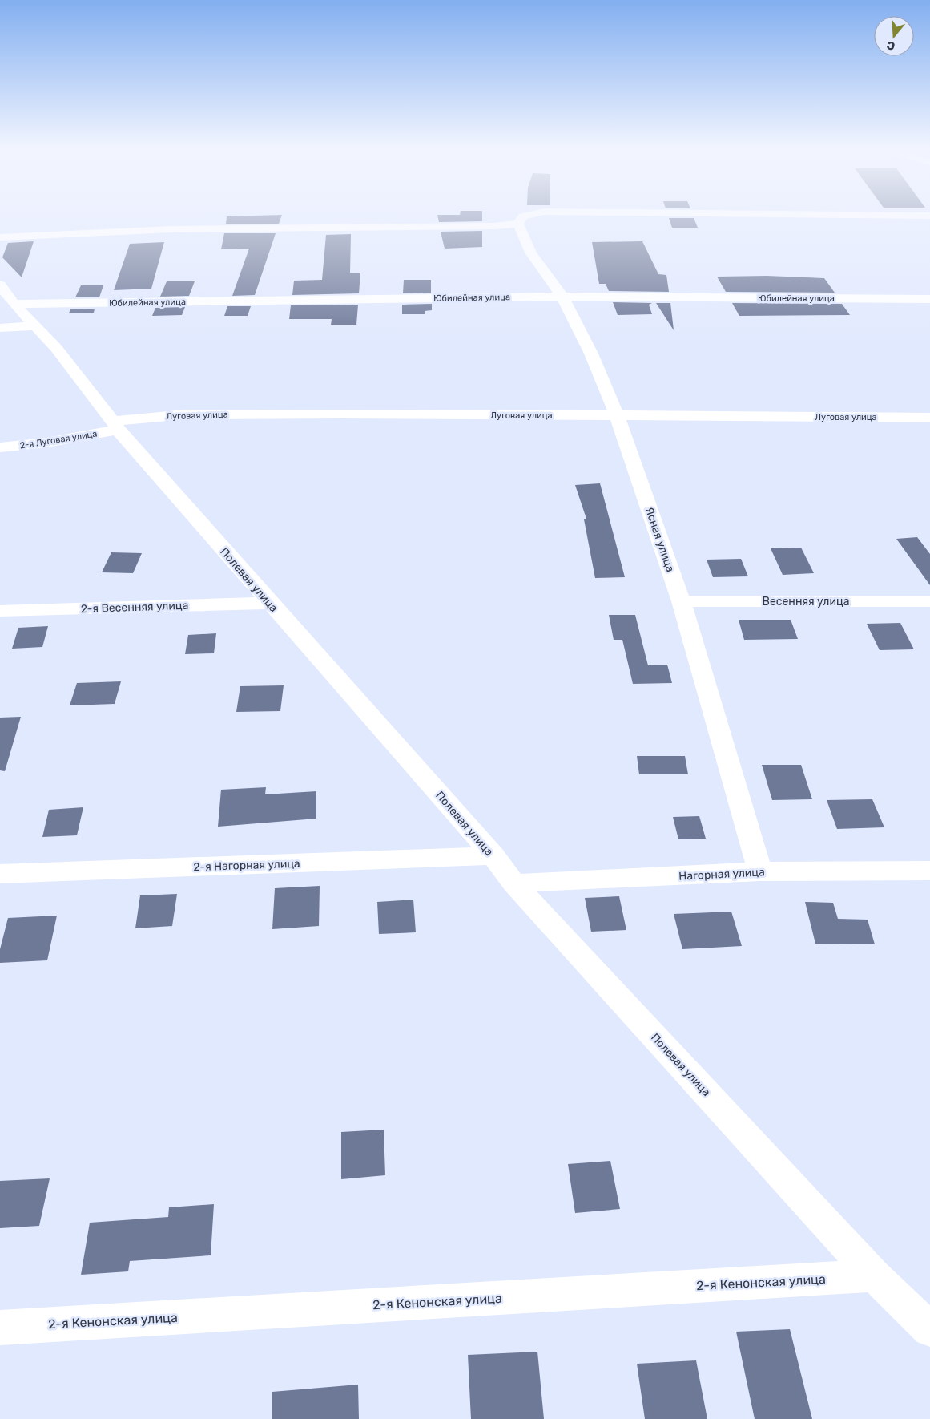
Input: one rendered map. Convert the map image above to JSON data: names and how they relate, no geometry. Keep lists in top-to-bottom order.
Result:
{
  "streets": {
    "street": [
      "Юбилейная улица",
      "Луговая улица",
      "2-я Луговая улица",
      "Ясная улица",
      "Полевая улица",
      "Весенняя улица",
      "2-я Весенняя улица",
      "2-я Нагорная улица",
      "Нагорная улица",
      "2-я Кенонская улица"
    ]
  },
  "crossings": [
    ["Юбилейная улица", "Ясная улица"],
    ["Юбилейная улица", "Полевая улица"],
    ["Луговая улица", "2-я Луговая улица"],
    ["Луговая улица", "Ясная улица"],
    ["Луговая улица", "Полевая улица"],
    ["2-я Луговая улица", "Полевая улица"],
    ["Ясная улица", "Весенняя улица"],
    ["Ясная улица", "Нагорная улица"],
    ["Полевая улица", "2-я Весенняя улица"],
    ["Полевая улица", "2-я Нагорная улица"],
    ["Полевая улица", "Нагорная улица"],
    ["Полевая улица", "2-я Кенонская улица"]
  ],
  "north": "bottom"
}
